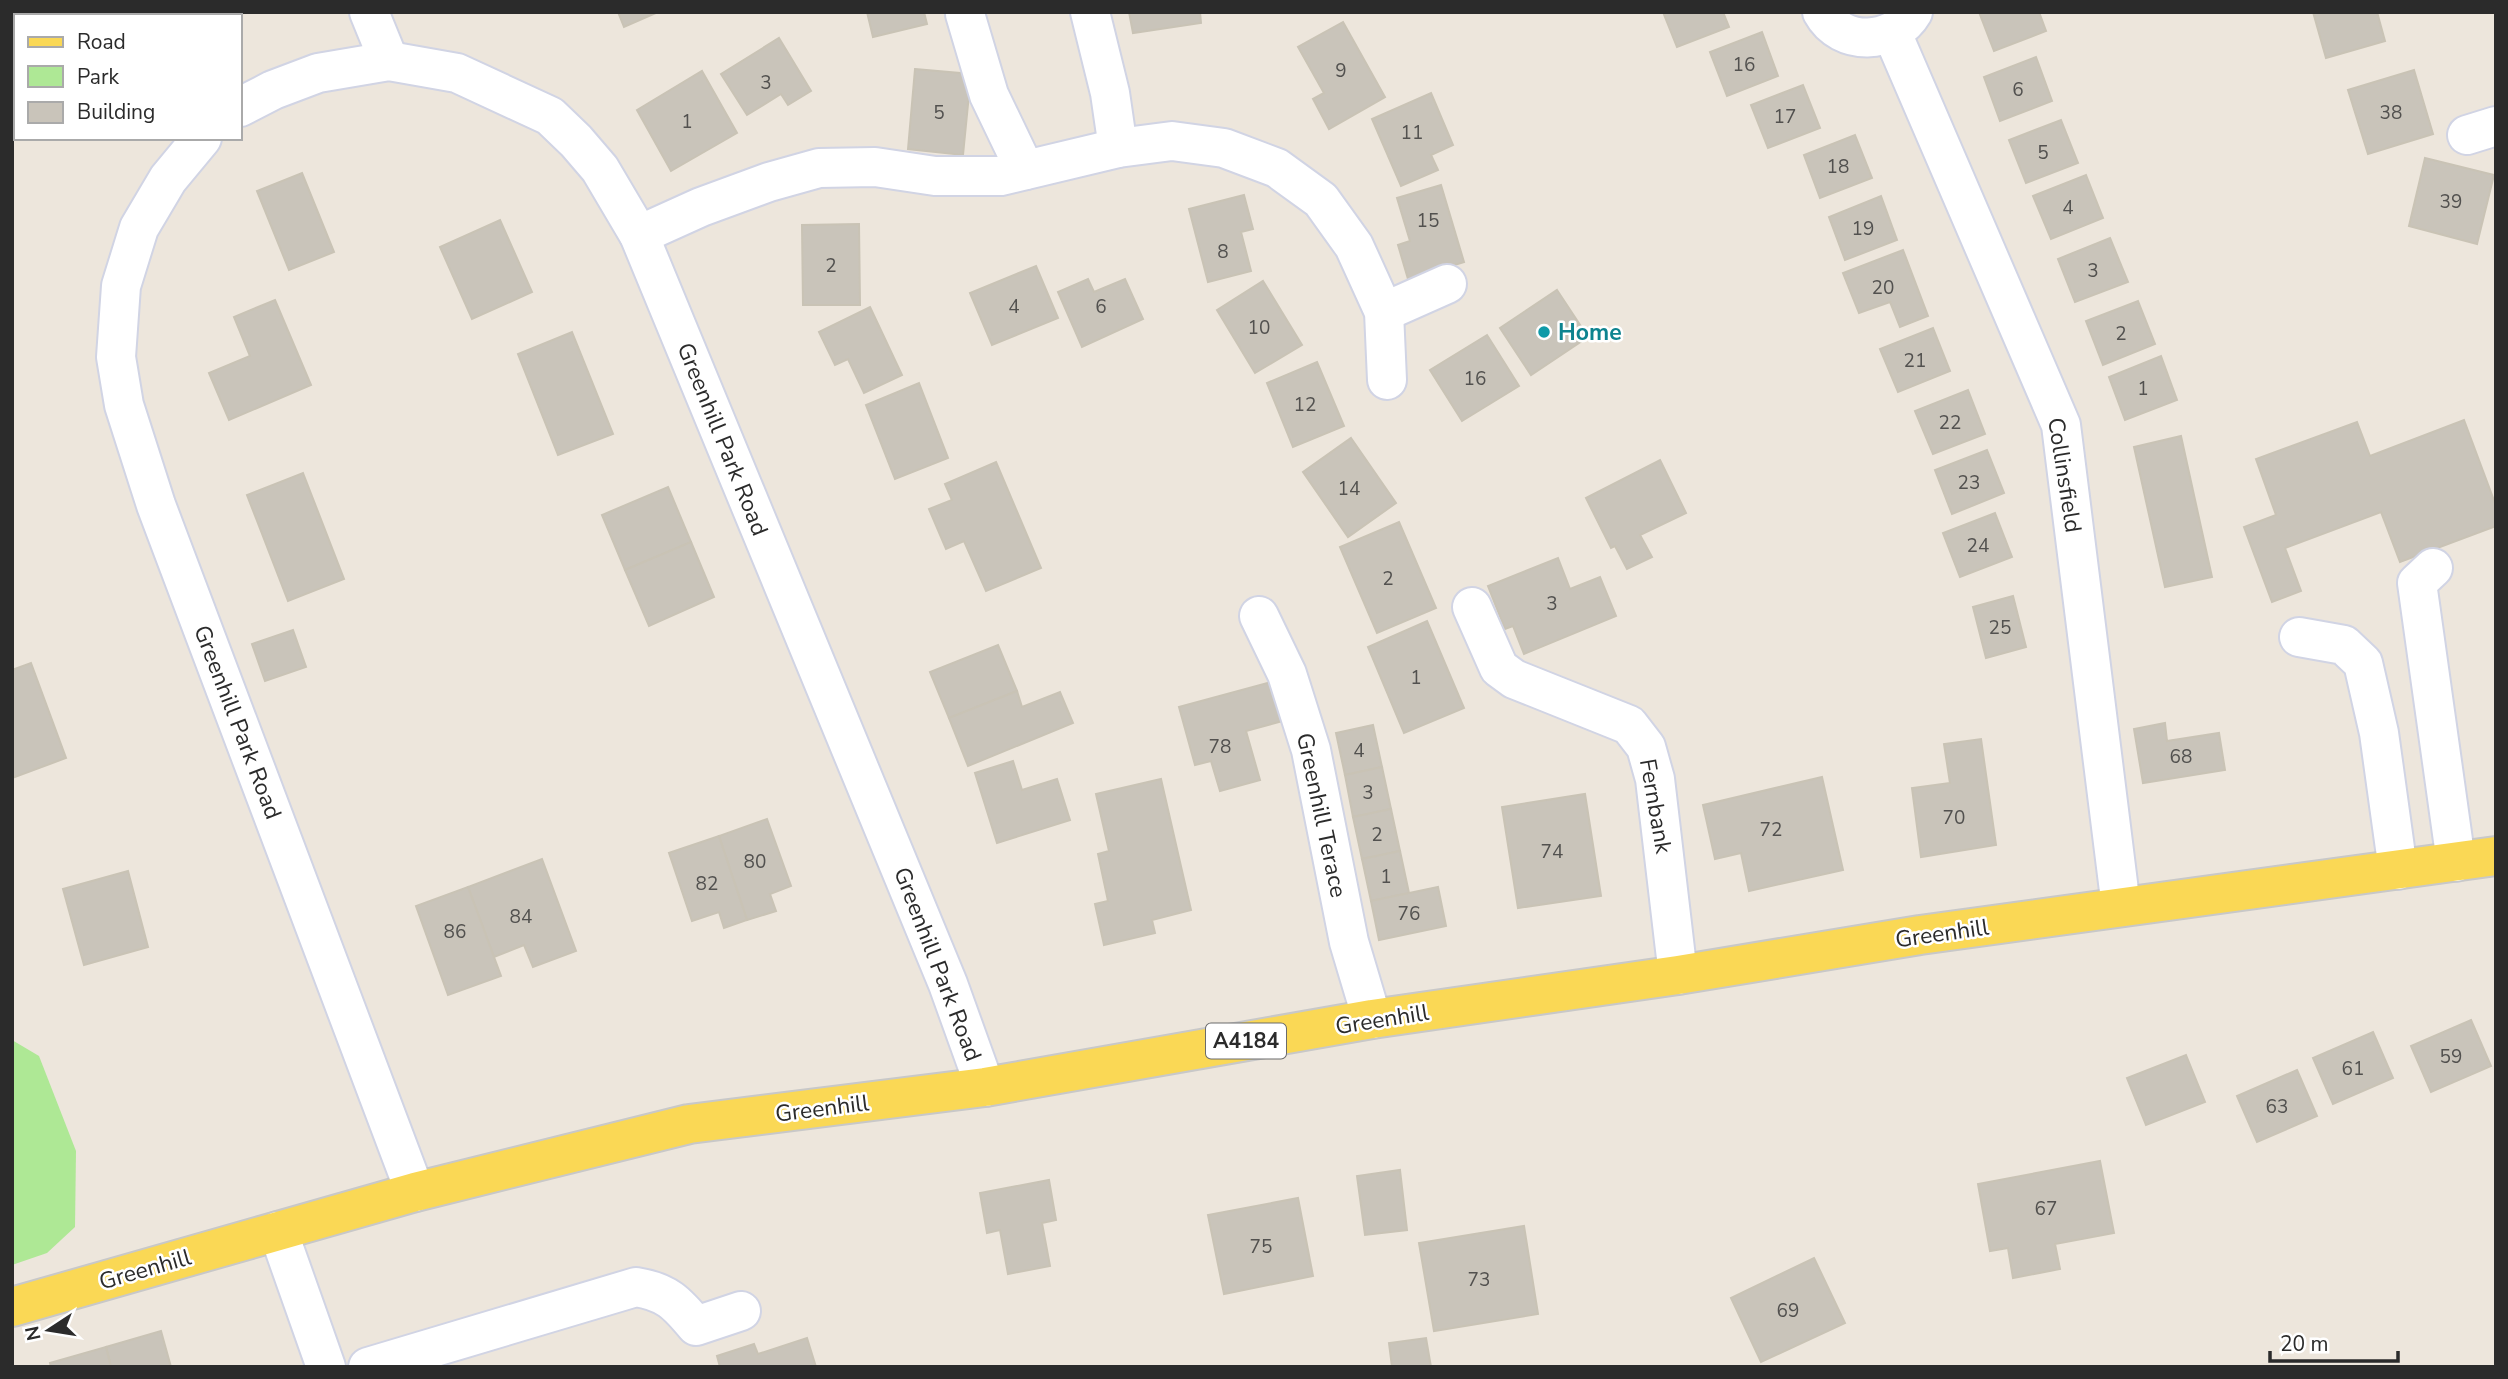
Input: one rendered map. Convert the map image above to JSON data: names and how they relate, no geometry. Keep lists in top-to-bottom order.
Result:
{
  "streets": {
    "main road": ["Greenhill", "A4184"],
    "street": [
      "Greenhill Park Road",
      "Collinsfield",
      "Fernbank",
      "Greenhill Terace"
    ]
  },
  "crossings": [
    ["Greenhill Park Road", "Greenhill"],
    ["Collinsfield", "Greenhill"],
    ["Fernbank", "Greenhill"],
    ["Greenhill Terace", "Greenhill"]
  ],
  "places": ["Home"],
  "house_numbers": [
    "16",
    "9",
    "3",
    "6",
    "5",
    "38",
    "17",
    "1",
    "11",
    "5",
    "18",
    "39",
    "4",
    "15",
    "19",
    "8",
    "2",
    "3",
    "20",
    "4",
    "6",
    "10",
    "2",
    "21",
    "16",
    "1",
    "12",
    "22",
    "23",
    "14",
    "24",
    "2",
    "3",
    "25",
    "1",
    "78",
    "4",
    "68",
    "3",
    "70",
    "72",
    "2",
    "74",
    "80",
    "1",
    "82",
    "76",
    "84",
    "86",
    "59",
    "61",
    "63",
    "67",
    "75",
    "73",
    "69"
  ],
  "legend": ["Road", "Park", "Building"],
  "scale_bar": "20 m",
  "north": "left"
}
